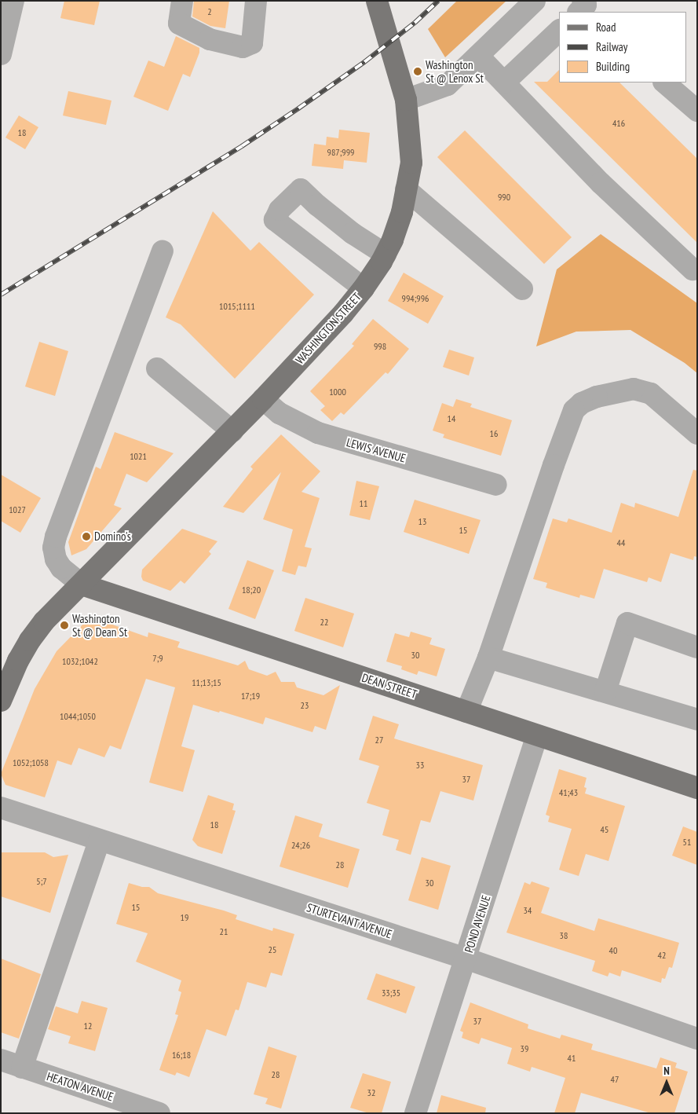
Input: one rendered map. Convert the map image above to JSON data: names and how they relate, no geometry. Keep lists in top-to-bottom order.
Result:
{
  "streets": {
    "main road": ["WASHINGTON STREET", "DEAN STREET"],
    "street": [
      "LEWIS AVENUE",
      "STURTEVANT AVENUE",
      "POND AVENUE",
      "HEATON AVENUE"
    ]
  },
  "crossings": [
    ["WASHINGTON STREET", "LEWIS AVENUE"],
    ["WASHINGTON STREET", "DEAN STREET"],
    ["DEAN STREET", "POND AVENUE"],
    ["STURTEVANT AVENUE", "POND AVENUE"]
  ],
  "places": ["Washington St @ Lenox St", "Domino's", "Washington St @ Dean St"],
  "house_numbers": [
    "2",
    "416",
    "18",
    "987;999",
    "990",
    "994;996",
    "1015;1111",
    "998",
    "1000",
    "14",
    "16",
    "1021",
    "11",
    "1027",
    "13",
    "15",
    "44",
    "18;20",
    "22",
    "30",
    "7;9",
    "1032;1042",
    "11;13;15",
    "17;19",
    "23",
    "1044;1050",
    "27",
    "1052;1058",
    "33",
    "37",
    "41;43",
    "18",
    "45",
    "51",
    "24;26",
    "28",
    "5;7",
    "30",
    "15",
    "34",
    "19",
    "21",
    "38",
    "25",
    "40",
    "42",
    "33;35",
    "37",
    "12",
    "39",
    "16;18",
    "41",
    "28",
    "47",
    "32"
  ],
  "legend": ["Road", "Railway", "Building"],
  "north": "top"
}
